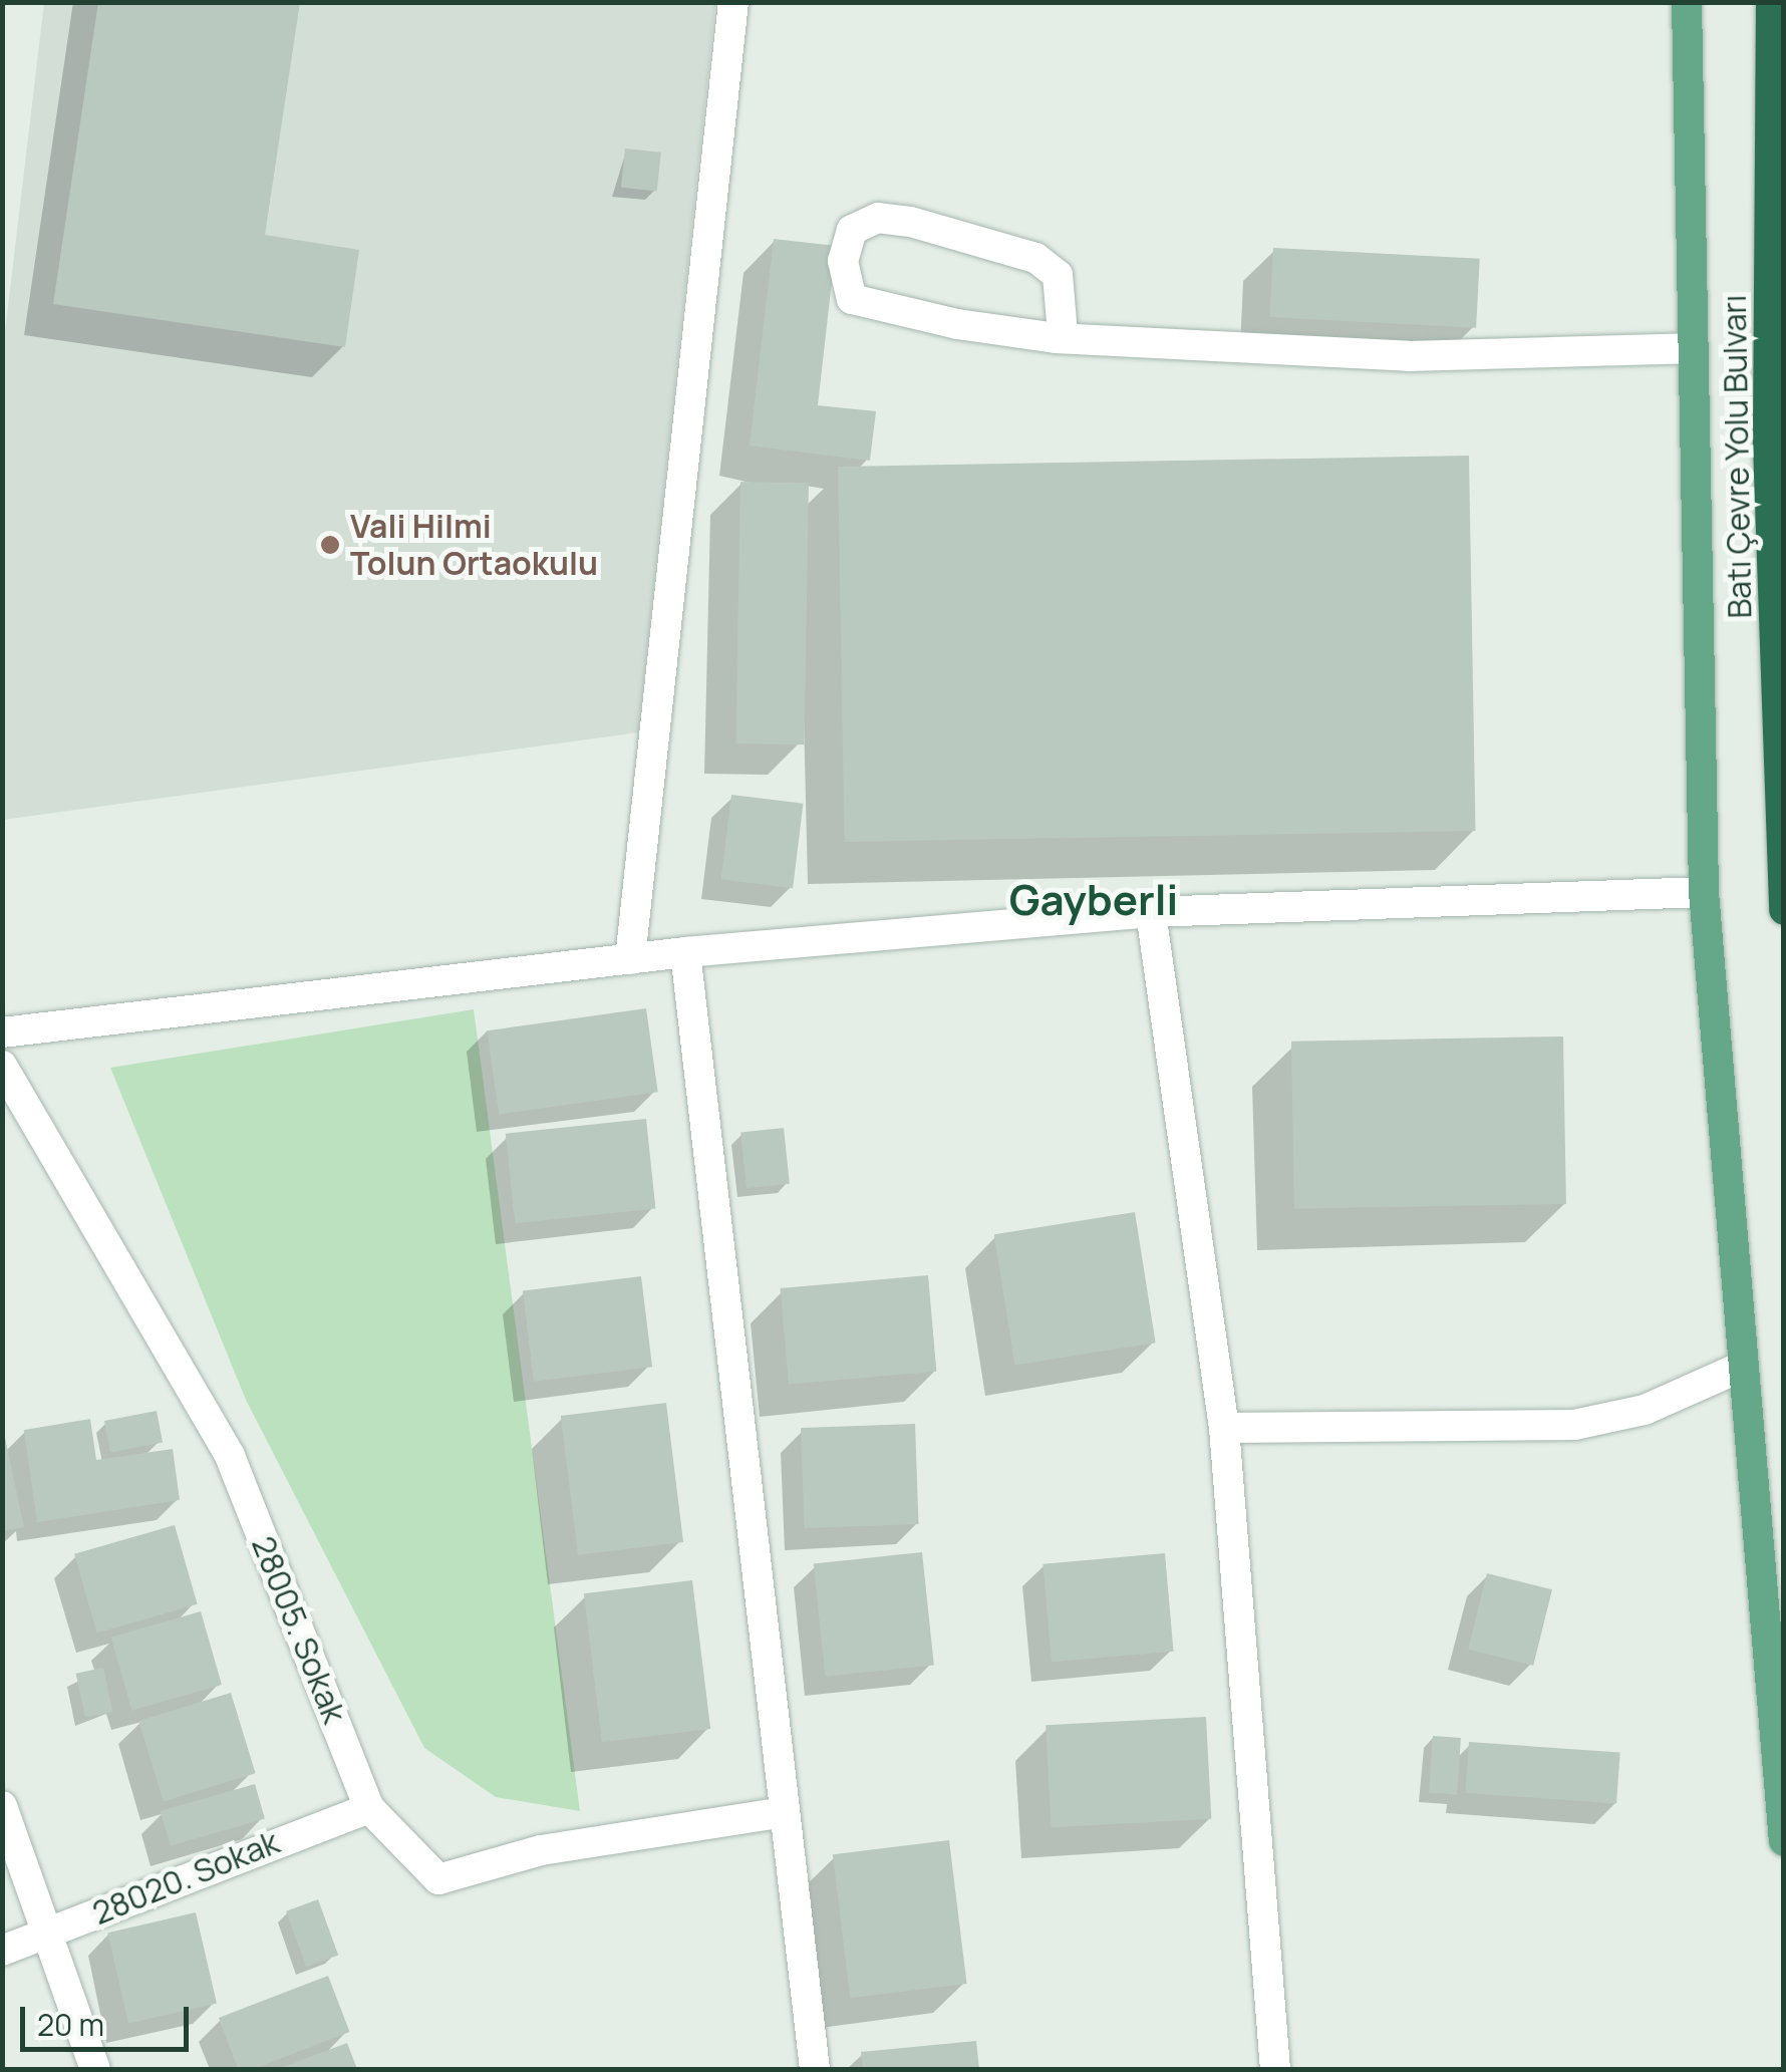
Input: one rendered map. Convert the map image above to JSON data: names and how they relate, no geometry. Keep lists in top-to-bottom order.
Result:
{
  "streets": {
    "highway": ["Batı Çevre Yolu Bulvarı"],
    "street": ["28005. Sokak", "28020. Sokak"]
  },
  "crossings": [
    ["28005. Sokak", "28020. Sokak"]
  ],
  "districts": ["Gayberli"],
  "places": ["Vali Hilmi Tolun Ortaokulu"],
  "scale_bar": "20 m"
}
